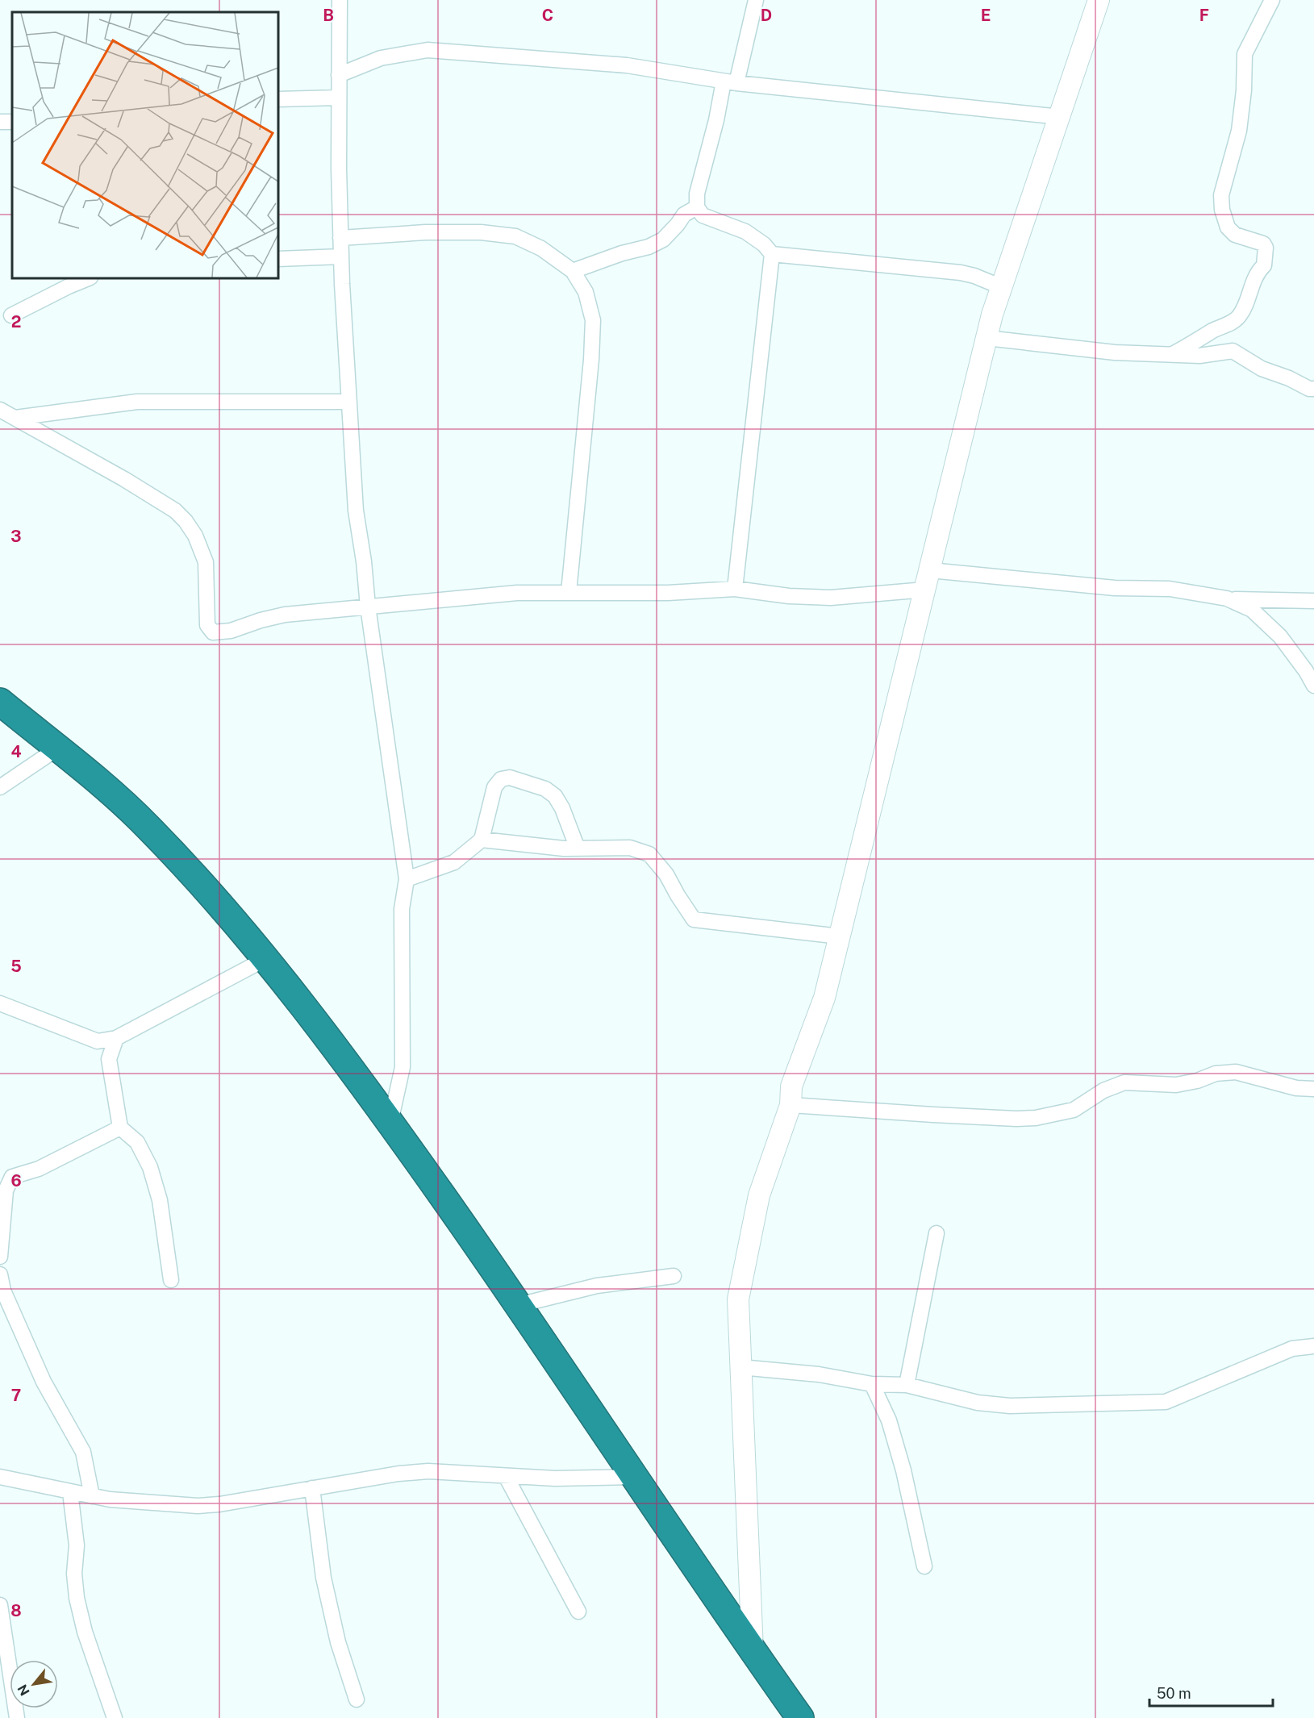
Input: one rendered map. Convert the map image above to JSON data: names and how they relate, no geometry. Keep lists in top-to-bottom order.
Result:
{
  "scale_bar": "50 m",
  "north": "bottom left",
  "grid": {
    "columns": [
      "B",
      "C",
      "D",
      "E",
      "F"
    ],
    "rows": [
      "2",
      "3",
      "4",
      "5",
      "6",
      "7",
      "8"
    ]
  }
}
